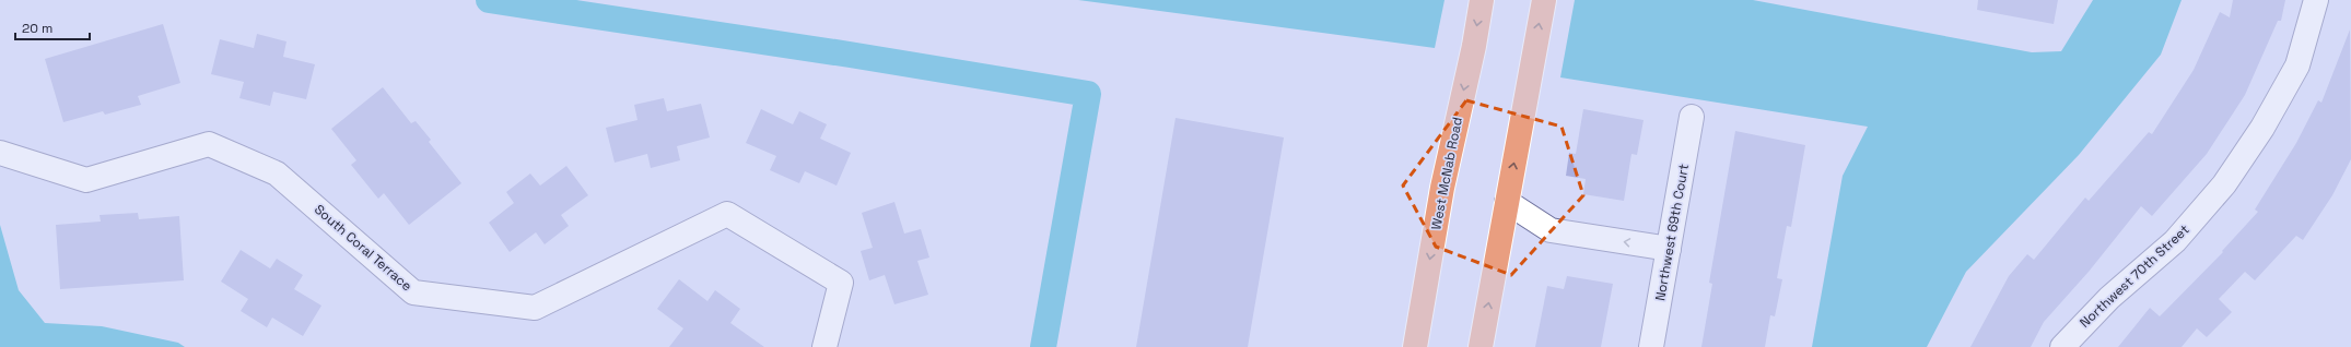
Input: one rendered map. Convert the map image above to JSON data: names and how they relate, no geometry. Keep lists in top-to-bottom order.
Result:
{
  "streets": {
    "main road": ["West McNab Road"],
    "street": ["Northwest 69th Court", "South Coral Terrace", "Northwest 70th Street"]
  },
  "scale_bar": "20 m"
}
